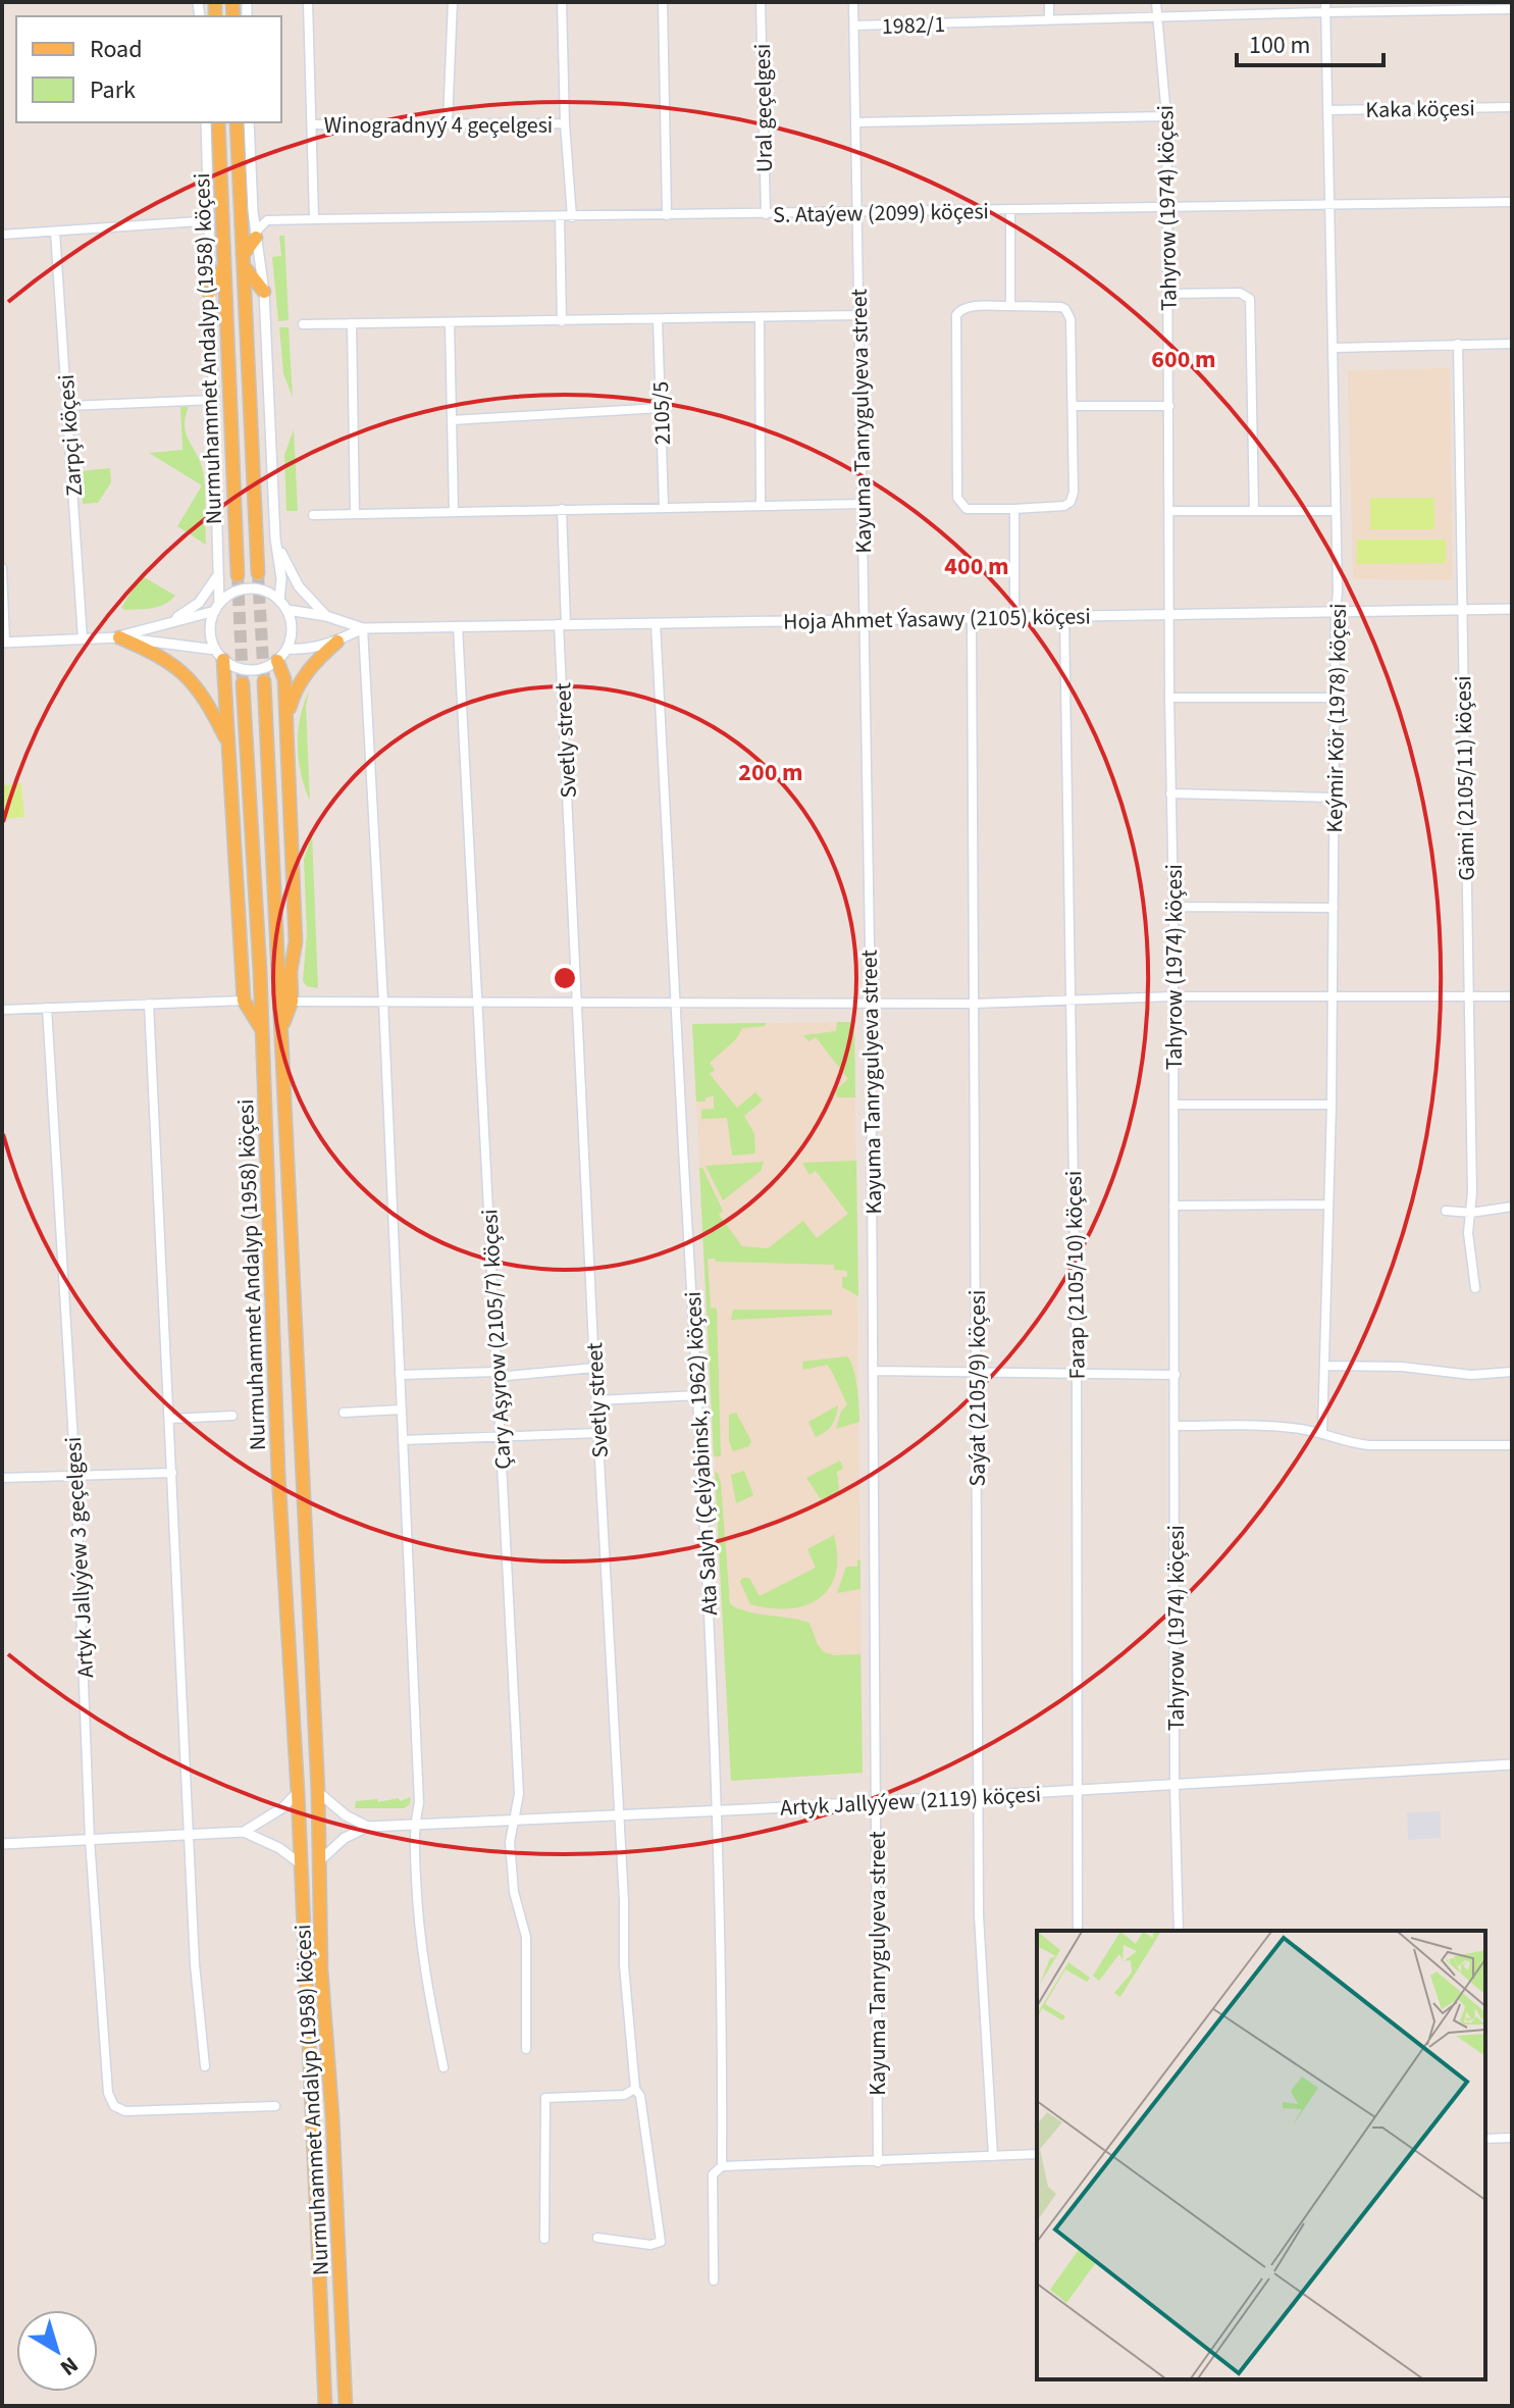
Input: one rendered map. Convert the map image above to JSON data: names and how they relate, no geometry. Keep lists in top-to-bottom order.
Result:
{
  "streets": {
    "main road": ["Nurmuhammet Andalyp (1958) köçesi"],
    "street": [
      "1982/1",
      "Ural geçelgesi",
      "Kaka köçesi",
      "Winogradnyý 4 geçelgesi",
      "Tahyrow (1974) köçesi",
      "S. Ataýew (2099) köçesi",
      "2105/5",
      "Kayuma Tanrygulyeva street",
      "Zarpçi köçesi",
      "Hoja Ahmet Ýasawy (2105) köçesi",
      "Keýmir Kör (1978) köçesi",
      "Svetly street",
      "Gämi (2105/11) köçesi",
      "Farap (2105/10) köçesi",
      "Çary Aşyrow (2105/7) köçesi",
      "Saýat (2105/9) köçesi",
      "Ata Salyh (Çelýabinsk, 1962) köçesi",
      "Artyk Jallyýew 3 geçelgesi",
      "Artyk Jallyýew (2119) köçesi"
    ]
  },
  "crossings": [
    ["1982/1", "Tahyrow (1974) köçesi"],
    ["1982/1", "Kayuma Tanrygulyeva street"],
    ["1982/1", "Keýmir Kör (1978) köçesi"],
    ["Ural geçelgesi", "S. Ataýew (2099) köçesi"],
    ["Kaka köçesi", "Keýmir Kör (1978) köçesi"],
    ["Tahyrow (1974) köçesi", "S. Ataýew (2099) köçesi"],
    ["Tahyrow (1974) köçesi", "Hoja Ahmet Ýasawy (2105) köçesi"],
    ["Tahyrow (1974) köçesi", "Artyk Jallyýew (2119) köçesi"],
    ["S. Ataýew (2099) köçesi", "Kayuma Tanrygulyeva street"],
    ["S. Ataýew (2099) köçesi", "Keýmir Kör (1978) köçesi"],
    ["Kayuma Tanrygulyeva street", "Hoja Ahmet Ýasawy (2105) köçesi"],
    ["Kayuma Tanrygulyeva street", "Artyk Jallyýew (2119) köçesi"],
    ["Hoja Ahmet Ýasawy (2105) köçesi", "Keýmir Kör (1978) köçesi"],
    ["Hoja Ahmet Ýasawy (2105) köçesi", "Svetly street"],
    ["Hoja Ahmet Ýasawy (2105) köçesi", "Gämi (2105/11) köçesi"],
    ["Hoja Ahmet Ýasawy (2105) köçesi", "Farap (2105/10) köçesi"],
    ["Hoja Ahmet Ýasawy (2105) köçesi", "Çary Aşyrow (2105/7) köçesi"],
    ["Hoja Ahmet Ýasawy (2105) köçesi", "Saýat (2105/9) köçesi"],
    ["Hoja Ahmet Ýasawy (2105) köçesi", "Ata Salyh (Çelýabinsk, 1962) köçesi"],
    ["Svetly street", "Artyk Jallyýew (2119) köçesi"],
    ["Farap (2105/10) köçesi", "Artyk Jallyýew (2119) köçesi"],
    ["Çary Aşyrow (2105/7) köçesi", "Artyk Jallyýew (2119) köçesi"],
    ["Saýat (2105/9) köçesi", "Artyk Jallyýew (2119) köçesi"],
    ["Ata Salyh (Çelýabinsk, 1962) köçesi", "Artyk Jallyýew (2119) köçesi"]
  ],
  "legend": ["Road", "Park"],
  "scale_bar": "100 m",
  "north": "bottom right",
  "rings": ["600 m", "400 m", "200 m"]
}
